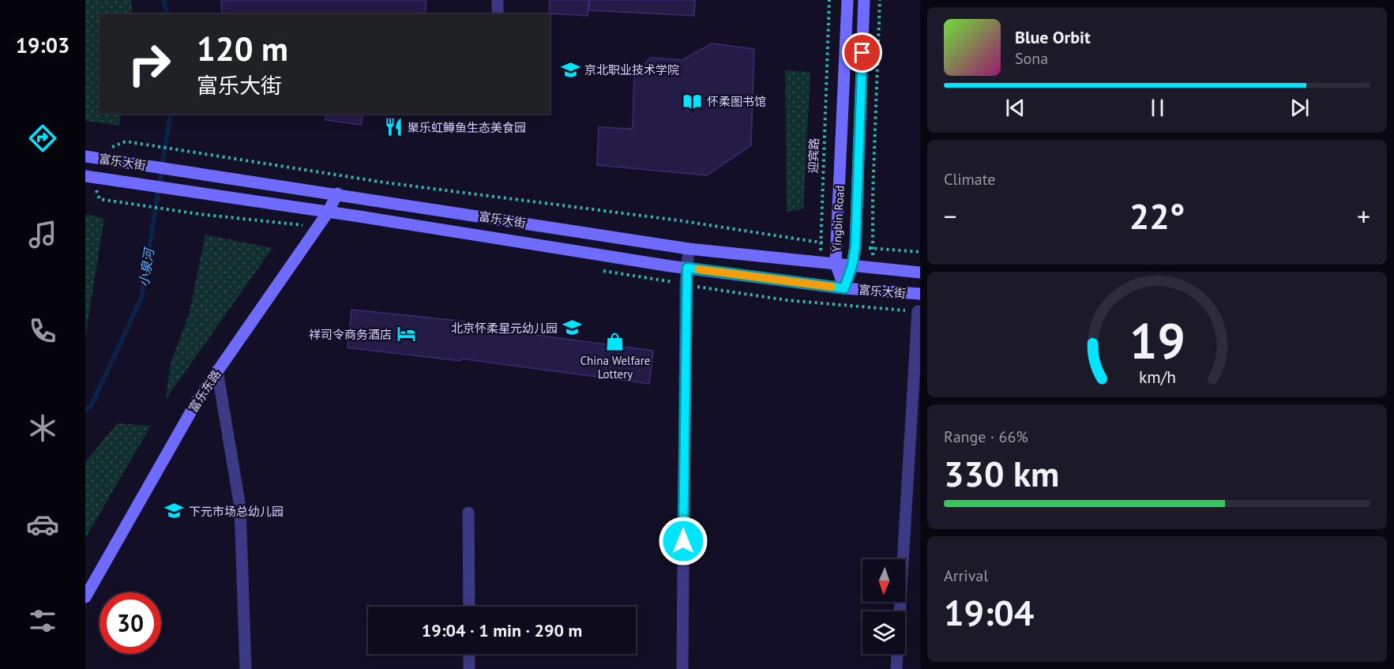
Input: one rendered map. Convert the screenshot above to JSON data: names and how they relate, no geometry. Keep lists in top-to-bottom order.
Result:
{
  "streets": {
    "main road": ["富乐大街", "Yingbin Road", "富乐东路"],
    "path": ["迎宾路"]
  },
  "crossings": [
    ["迎宾路", "富乐大街"],
    ["富乐大街", "Yingbin Road"],
    ["富乐大街", "富乐东路"]
  ],
  "water": ["小泉河"],
  "places": {
    "school or university": ["京北职业技术学院", "北京怀柔星元幼儿园", "下元市场总幼儿园"],
    "library": ["怀柔图书馆"],
    "restaurant": ["聚乐虹鳟鱼生态美食园"],
    "hotel": ["祥司令商务酒店"],
    "shop": ["China Welfare Lottery"]
  },
  "north": "bottom",
  "page": {
    "tabs": "19:03",
    "turn": ["120 m", "富乐大街"],
    "song": ["Blue Orbit", "Sona"],
    "tile": [
      "Climate",
      ["Range · 66%", "330 km"],
      ["Arrival", "19:04"]
    ],
    "heat": ["−", "22°", "+"],
    "limit": "30",
    "trip": "19:04 · 1 min · 290 m",
    "gauge": ["19", "km/h"]
  }
}
